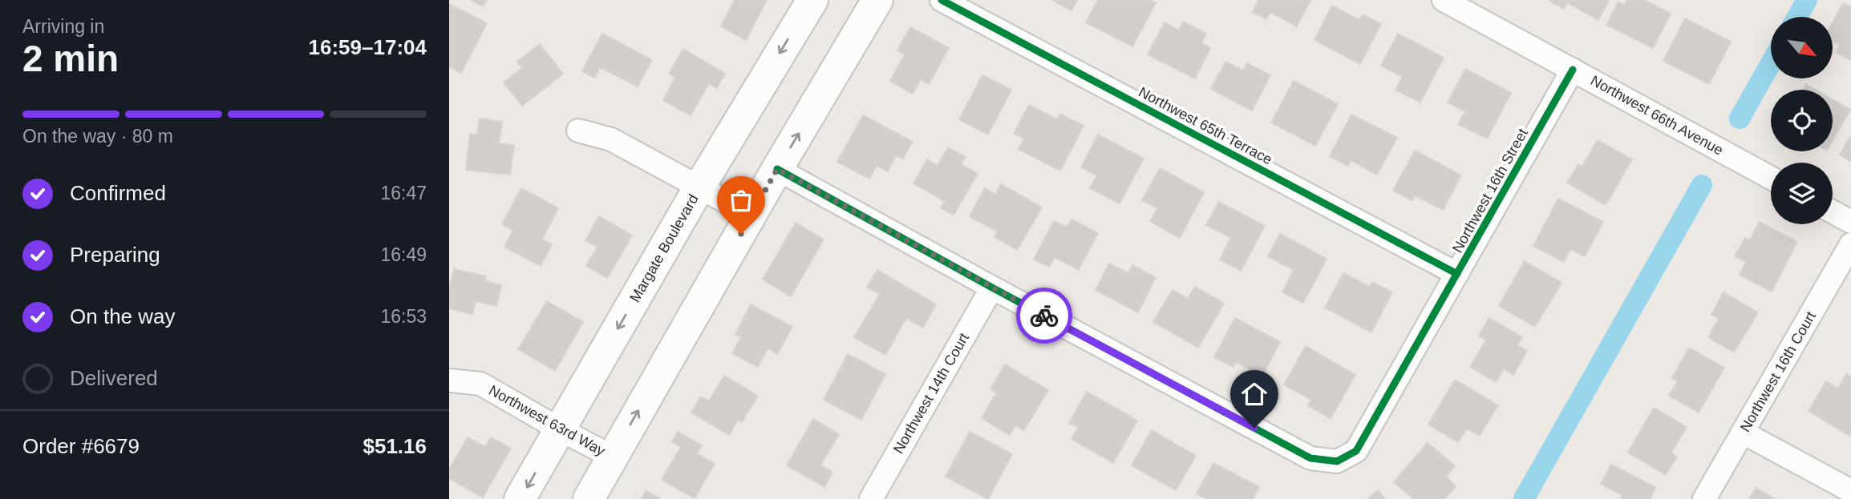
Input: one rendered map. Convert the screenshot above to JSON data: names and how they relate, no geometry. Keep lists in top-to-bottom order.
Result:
{
  "streets": {
    "street": [
      "Northwest 66th Avenue",
      "Northwest 65th Terrace",
      "Northwest 16th Street",
      "Margate Boulevard",
      "Northwest 16th Court",
      "Northwest 14th Court",
      "Northwest 63rd Way"
    ]
  },
  "crossings": [
    ["Northwest 66th Avenue", "Northwest 16th Street"],
    ["Northwest 65th Terrace", "Northwest 16th Street"],
    ["Northwest 16th Street", "Northwest 14th Court"],
    ["Margate Boulevard", "Northwest 63rd Way"]
  ],
  "north": "bottom right",
  "page": {
    "heading": ["2 min", "Arriving in", "16:59–17:04"],
    "panel": ["Order #6679", "$51.16"],
    "bar": "On the way · 80 m",
    "list": [
      ["Confirmed", "16:47"],
      ["Preparing", "16:49"],
      ["On the way", "16:53"],
      "Delivered"
    ]
  }
}
